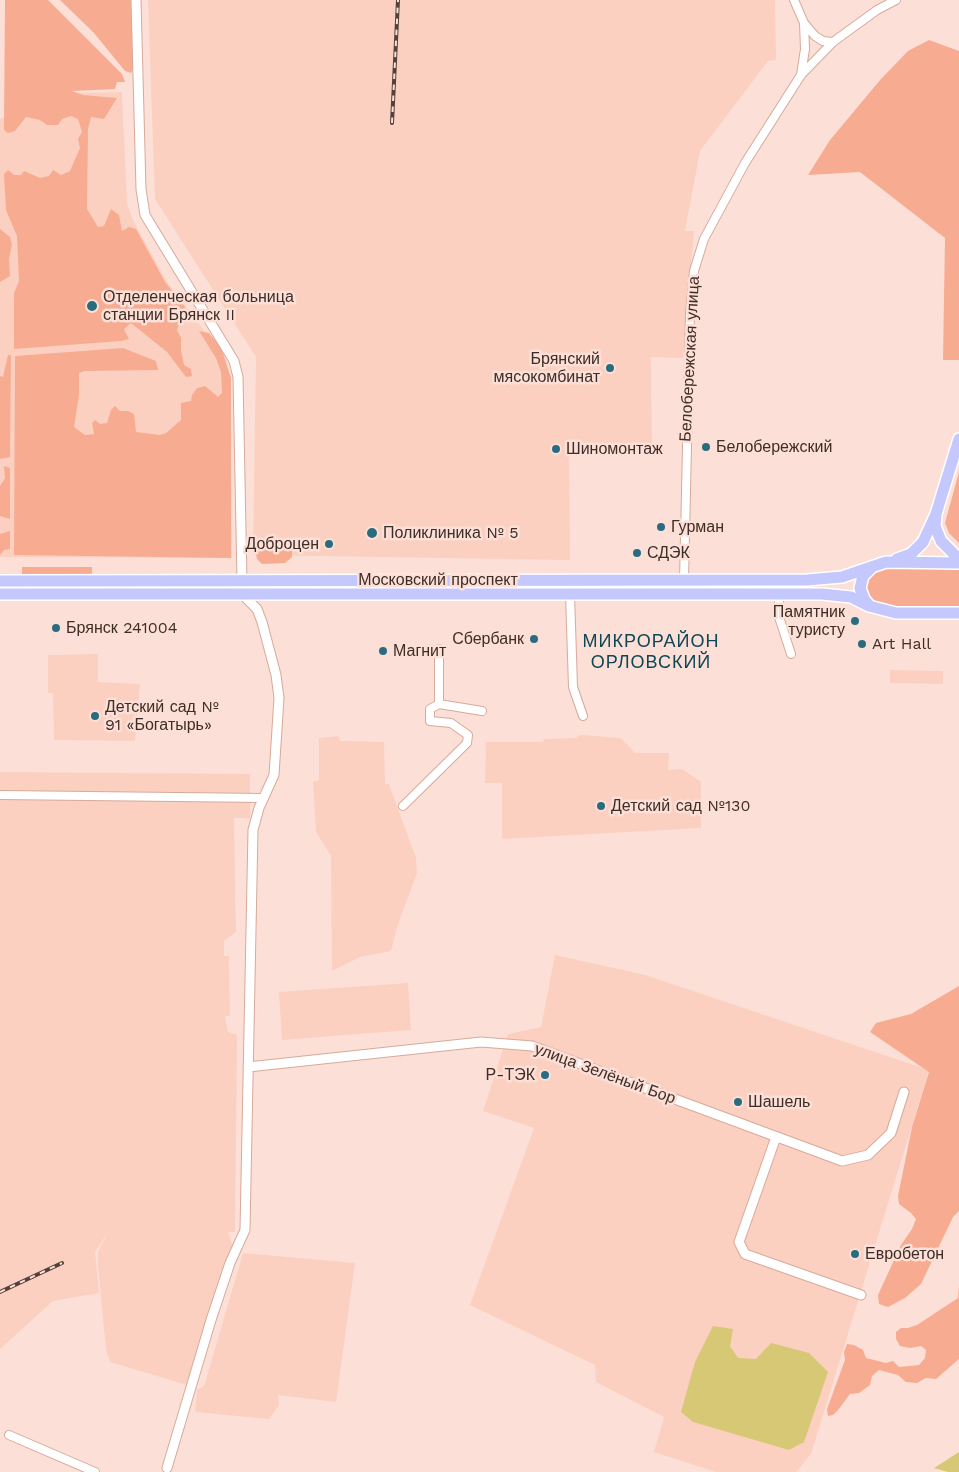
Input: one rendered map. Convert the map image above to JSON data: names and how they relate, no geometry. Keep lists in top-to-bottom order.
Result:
{
  "streets": {
    "main road": ["Московский проспект"],
    "street": ["Белобережская улица", "улица Зелёный Бор"]
  },
  "crossings": [
    ["Белобережская улица", "Московский проспект"]
  ],
  "districts": ["МИКРОРАЙОН ОРЛОВСКИЙ"],
  "places": [
    "Отделенческая больница станции Брянск II",
    "Брянский мясокомбинат",
    "Белобережский",
    "Шиномонтаж",
    "Гурман",
    "Поликлиника № 5",
    "Доброцен",
    "СДЭК",
    "Памятник туристу",
    "Брянск 241004",
    "Сбербанк",
    "Art Hall",
    "Магнит",
    "Детский сад № 91 «Богатырь»",
    "Детский сад №130",
    "Р-ТЭК",
    "Шашель",
    "Евробетон"
  ]
}
